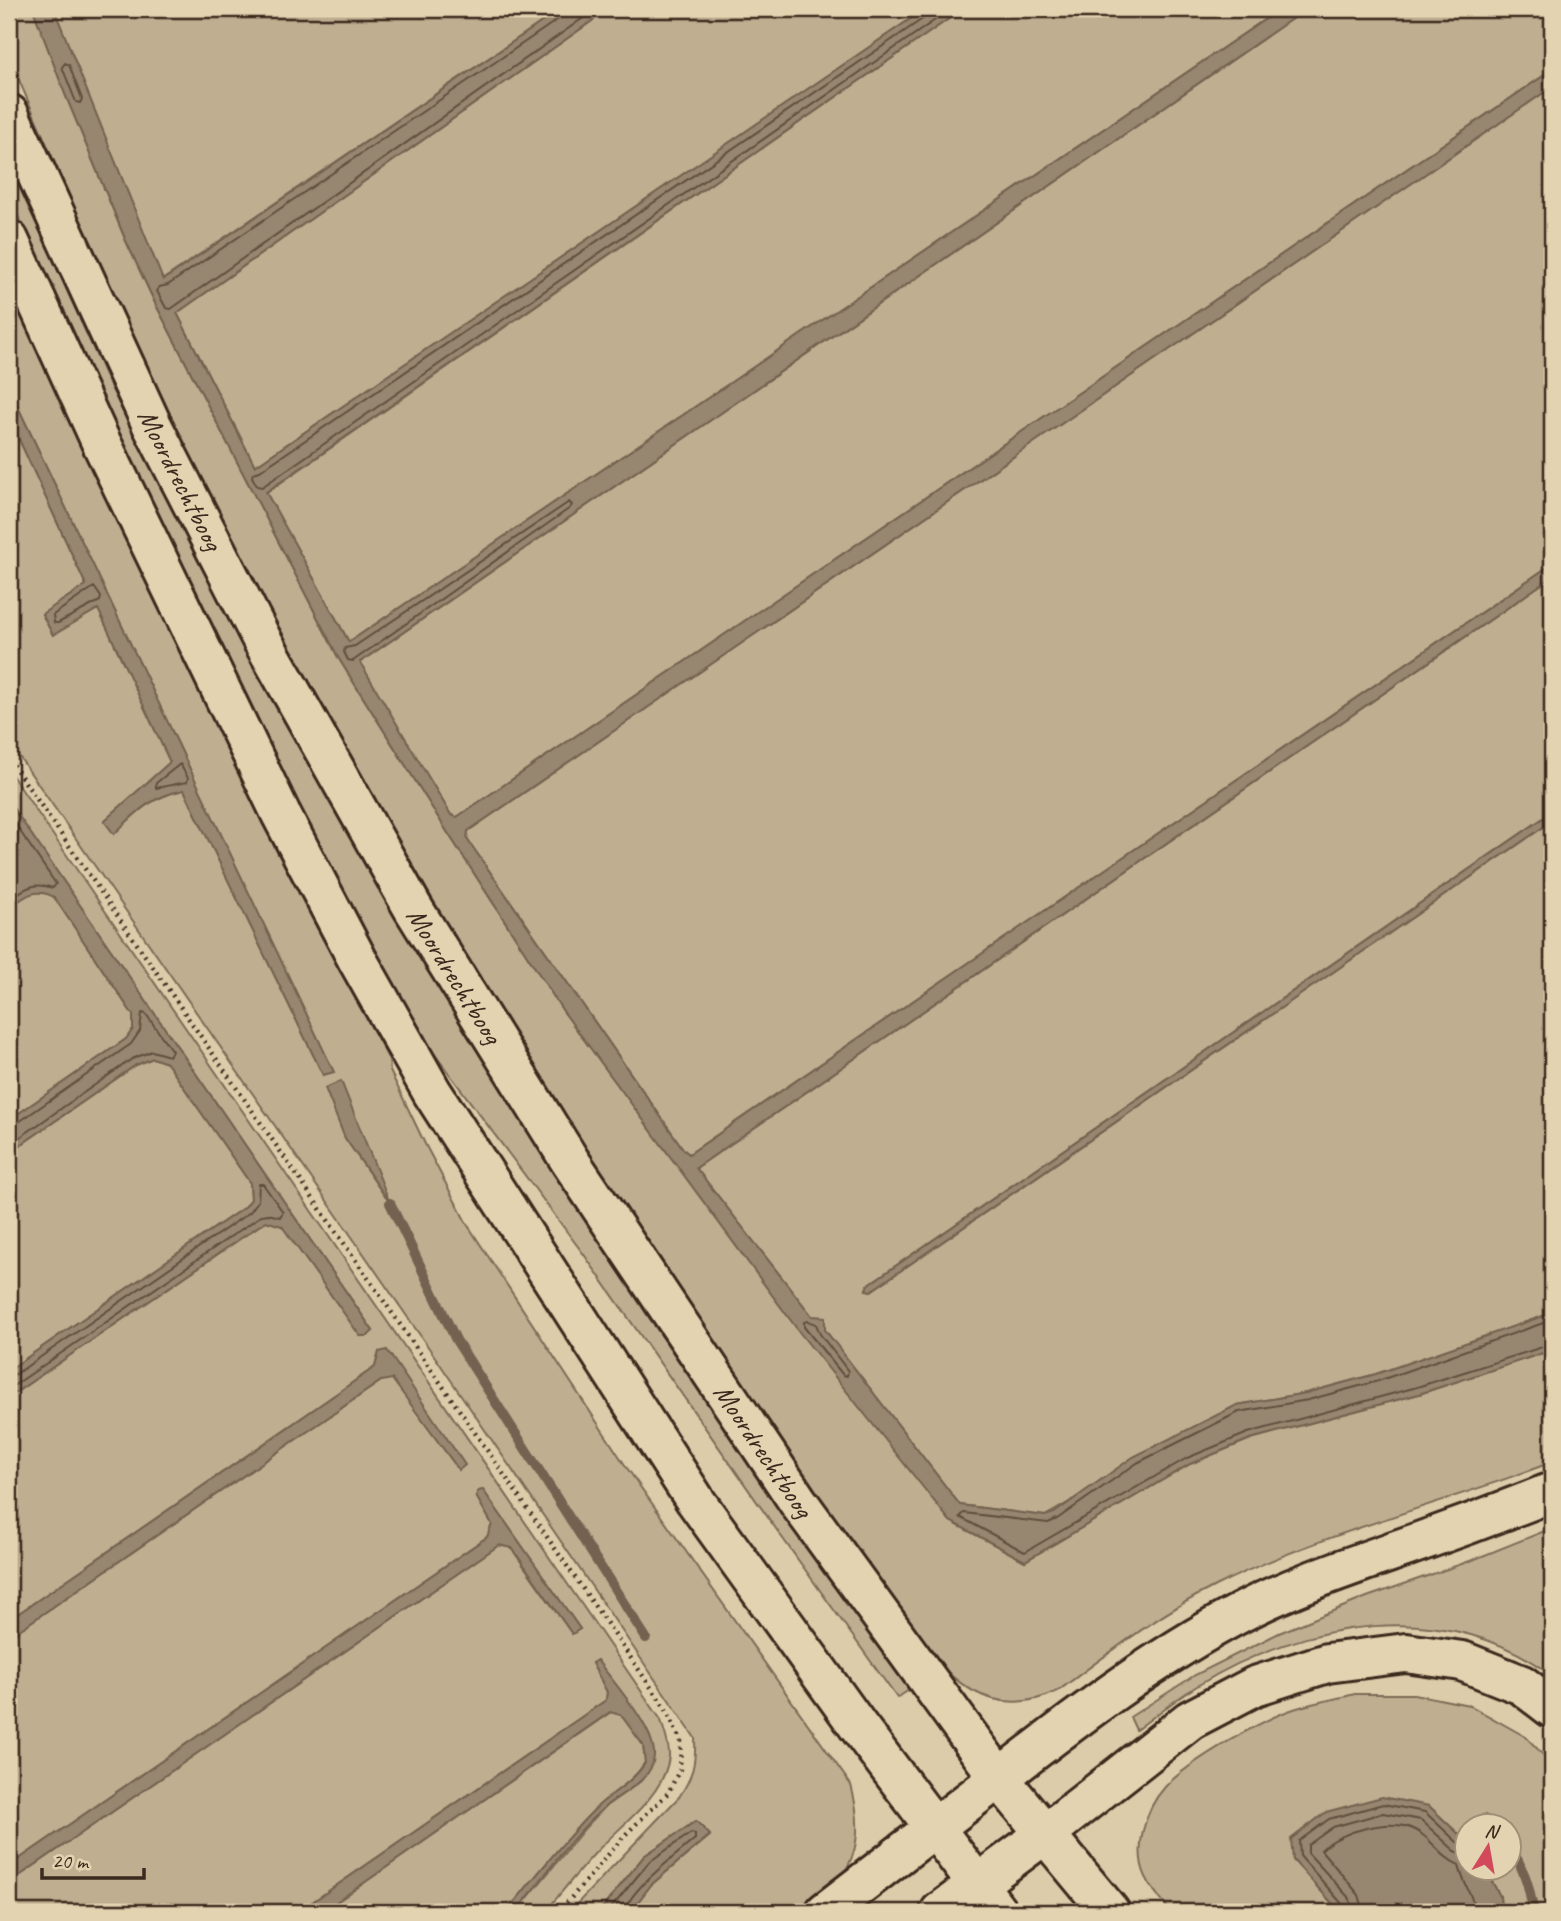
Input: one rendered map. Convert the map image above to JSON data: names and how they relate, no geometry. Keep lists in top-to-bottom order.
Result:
{
  "streets": {
    "main road": ["Moordrechtboog"]
  },
  "scale_bar": "20 m",
  "north": "top"
}
